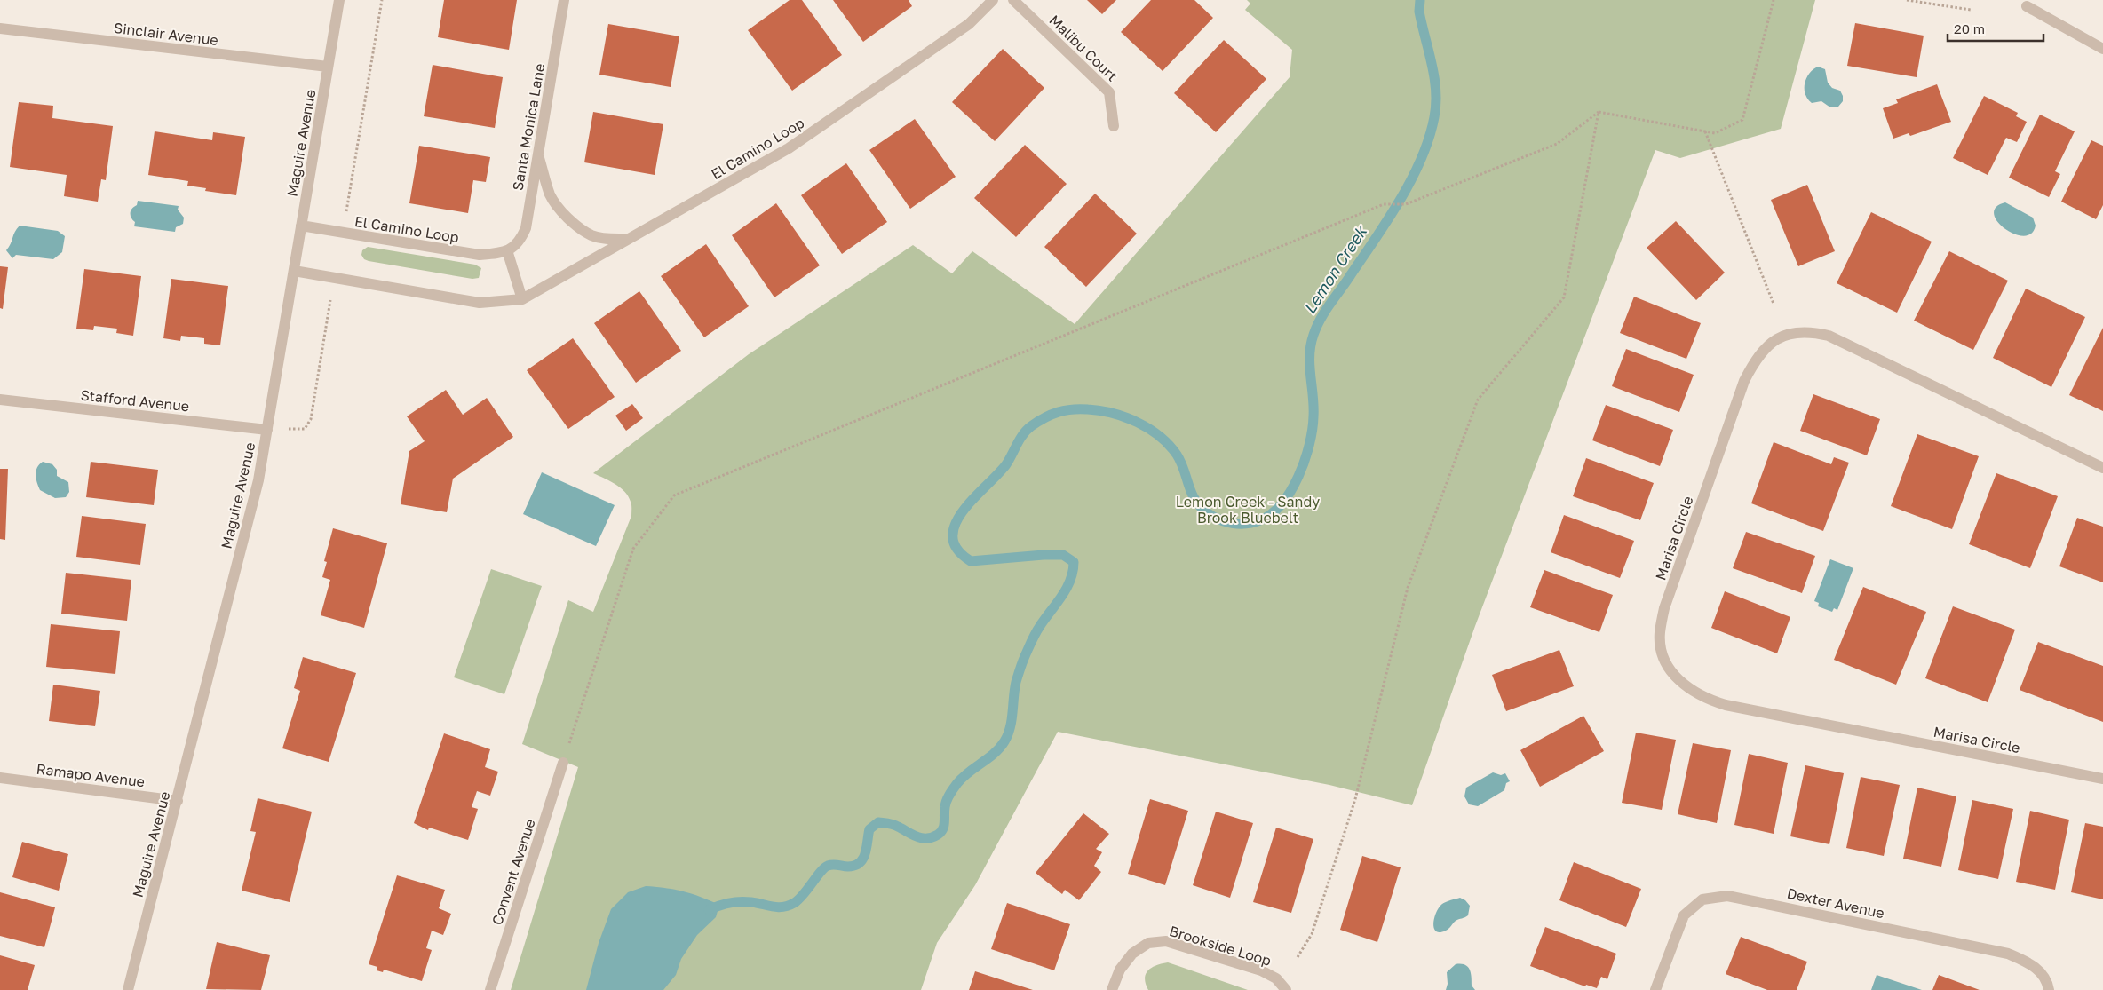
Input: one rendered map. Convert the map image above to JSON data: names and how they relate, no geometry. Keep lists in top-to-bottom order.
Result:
{
  "streets": {
    "street": [
      "Sinclair Avenue",
      "Malibu Court",
      "Santa Monica Lane",
      "Maguire Avenue",
      "El Camino Loop",
      "Stafford Avenue",
      "Marisa Circle",
      "Ramapo Avenue",
      "Convent Avenue",
      "Dexter Avenue",
      "Brookside Loop"
    ]
  },
  "crossings": [
    ["Sinclair Avenue", "Maguire Avenue"],
    ["Santa Monica Lane", "El Camino Loop"],
    ["Maguire Avenue", "El Camino Loop"],
    ["Maguire Avenue", "Stafford Avenue"],
    ["Maguire Avenue", "Ramapo Avenue"]
  ],
  "water": ["Lemon Creek"],
  "parks": ["Lemon Creek - Sandy Brook Bluebelt"],
  "scale_bar": "20 m"
}
